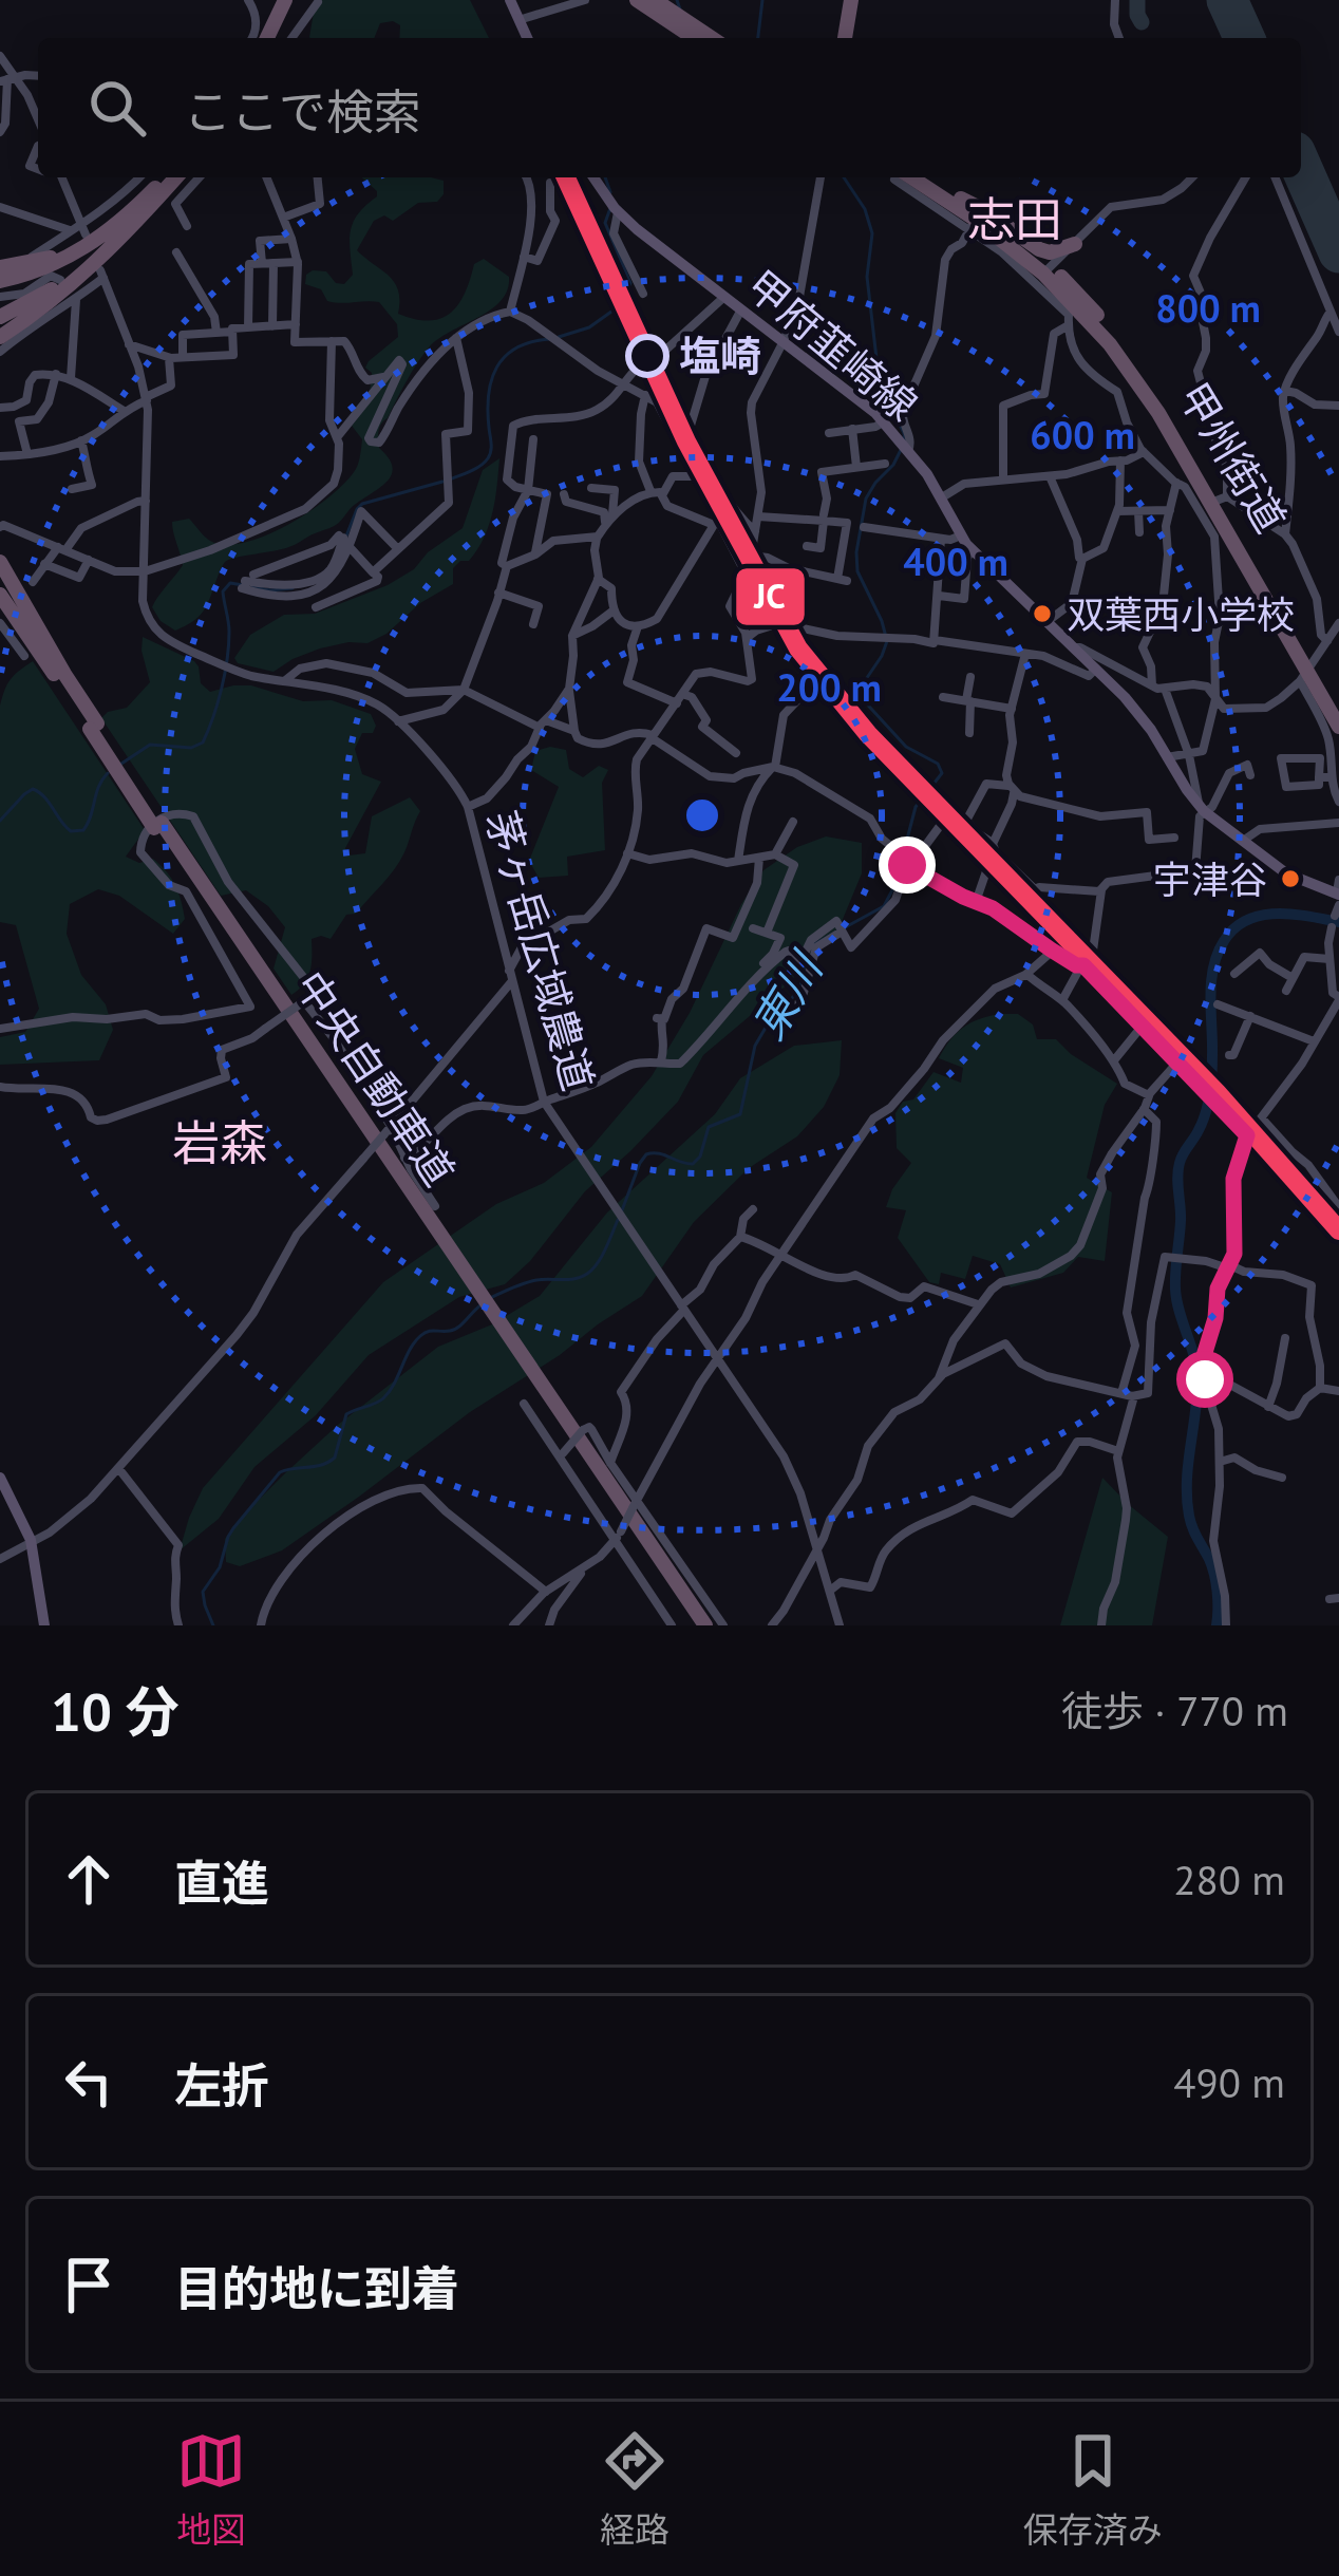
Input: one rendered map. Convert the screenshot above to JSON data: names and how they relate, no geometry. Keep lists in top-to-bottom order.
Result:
{
  "streets": {
    "highway": ["甲州街道", "中央自動車道"],
    "main road": ["甲府韮崎線"],
    "street": ["茅ヶ岳広域農道"]
  },
  "districts": ["志田", "岩森"],
  "water": ["東川"],
  "places": ["塩崎", "双葉西小学校", "宇津谷"],
  "lines": ["transit line JC"],
  "page": {
    "search": "ここで検索",
    "heading": ["10 分", "徒歩 · 770 m"],
    "list": [
      ["直進", "280 m"],
      ["左折", "490 m"],
      "目的地に到着"
    ],
    "nav": ["地図", "経路", "保存済み"]
  },
  "rings": [
    "800 m",
    "600 m",
    "400 m",
    "200 m"
  ]
}
